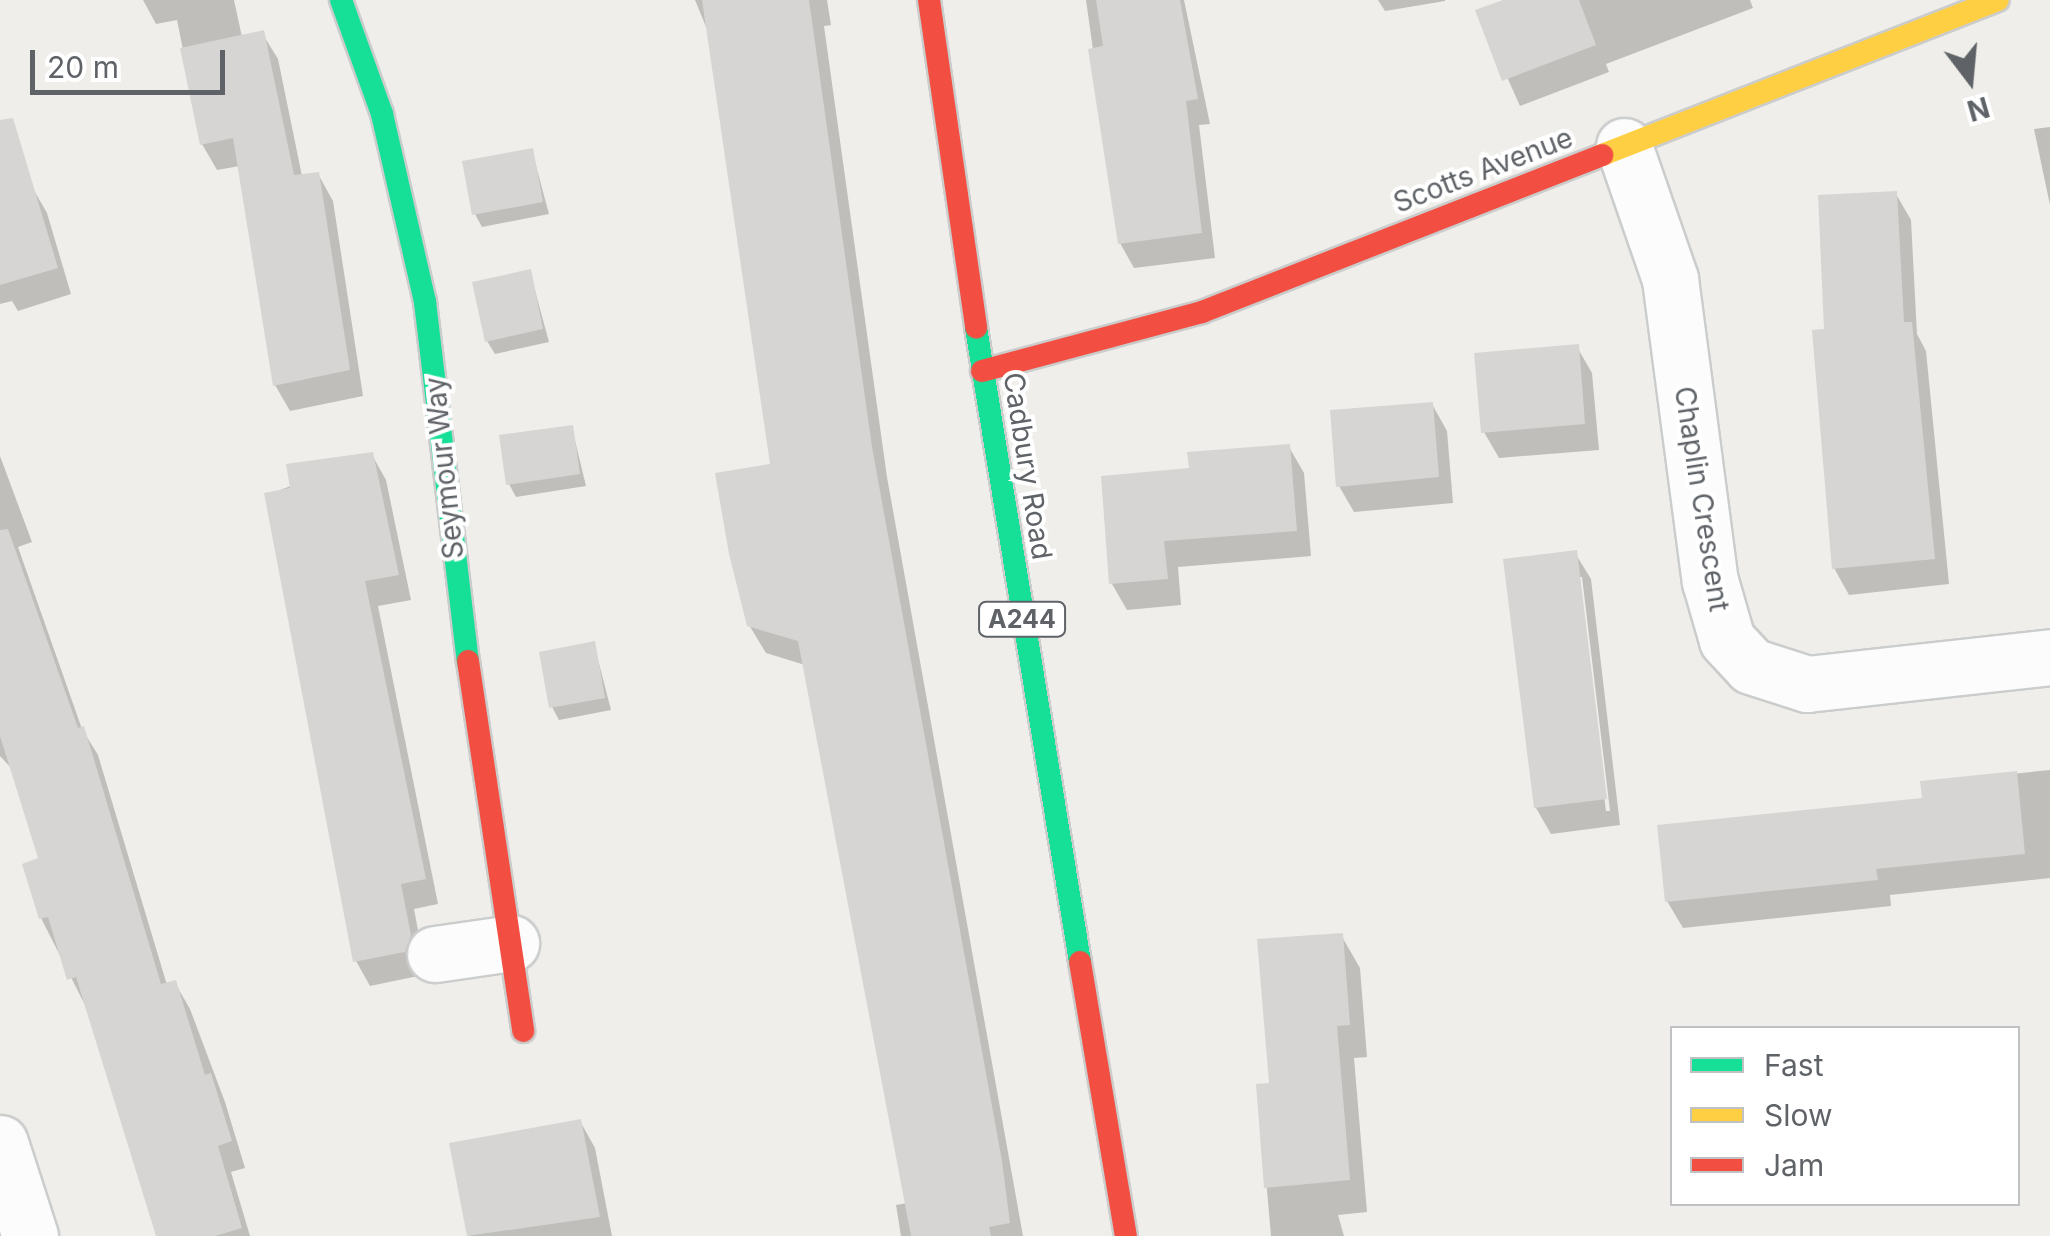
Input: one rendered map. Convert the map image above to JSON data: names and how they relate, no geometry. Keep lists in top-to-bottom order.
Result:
{
  "streets": {
    "street": [
      "Scotts Avenue",
      "Cadbury Road",
      "Seymour Way",
      "Chaplin Crescent",
      "A244"
    ]
  },
  "crossings": [
    ["Scotts Avenue", "Cadbury Road"],
    ["Scotts Avenue", "Chaplin Crescent"]
  ],
  "legend": ["Fast", "Slow", "Jam"],
  "scale_bar": "20 m",
  "north": "bottom"
}
